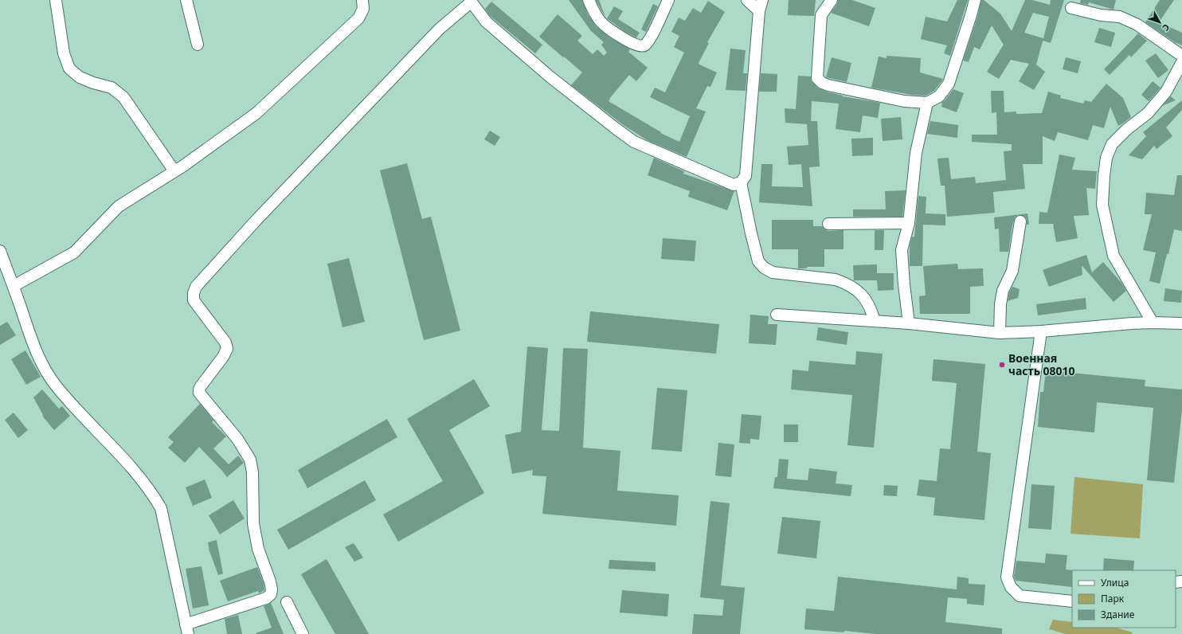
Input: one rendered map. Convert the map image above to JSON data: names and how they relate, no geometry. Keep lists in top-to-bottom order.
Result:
{
  "places": ["Военная часть 08010"],
  "legend": ["Улица", "Парк", "Здание"],
  "north": "bottom right"
}
